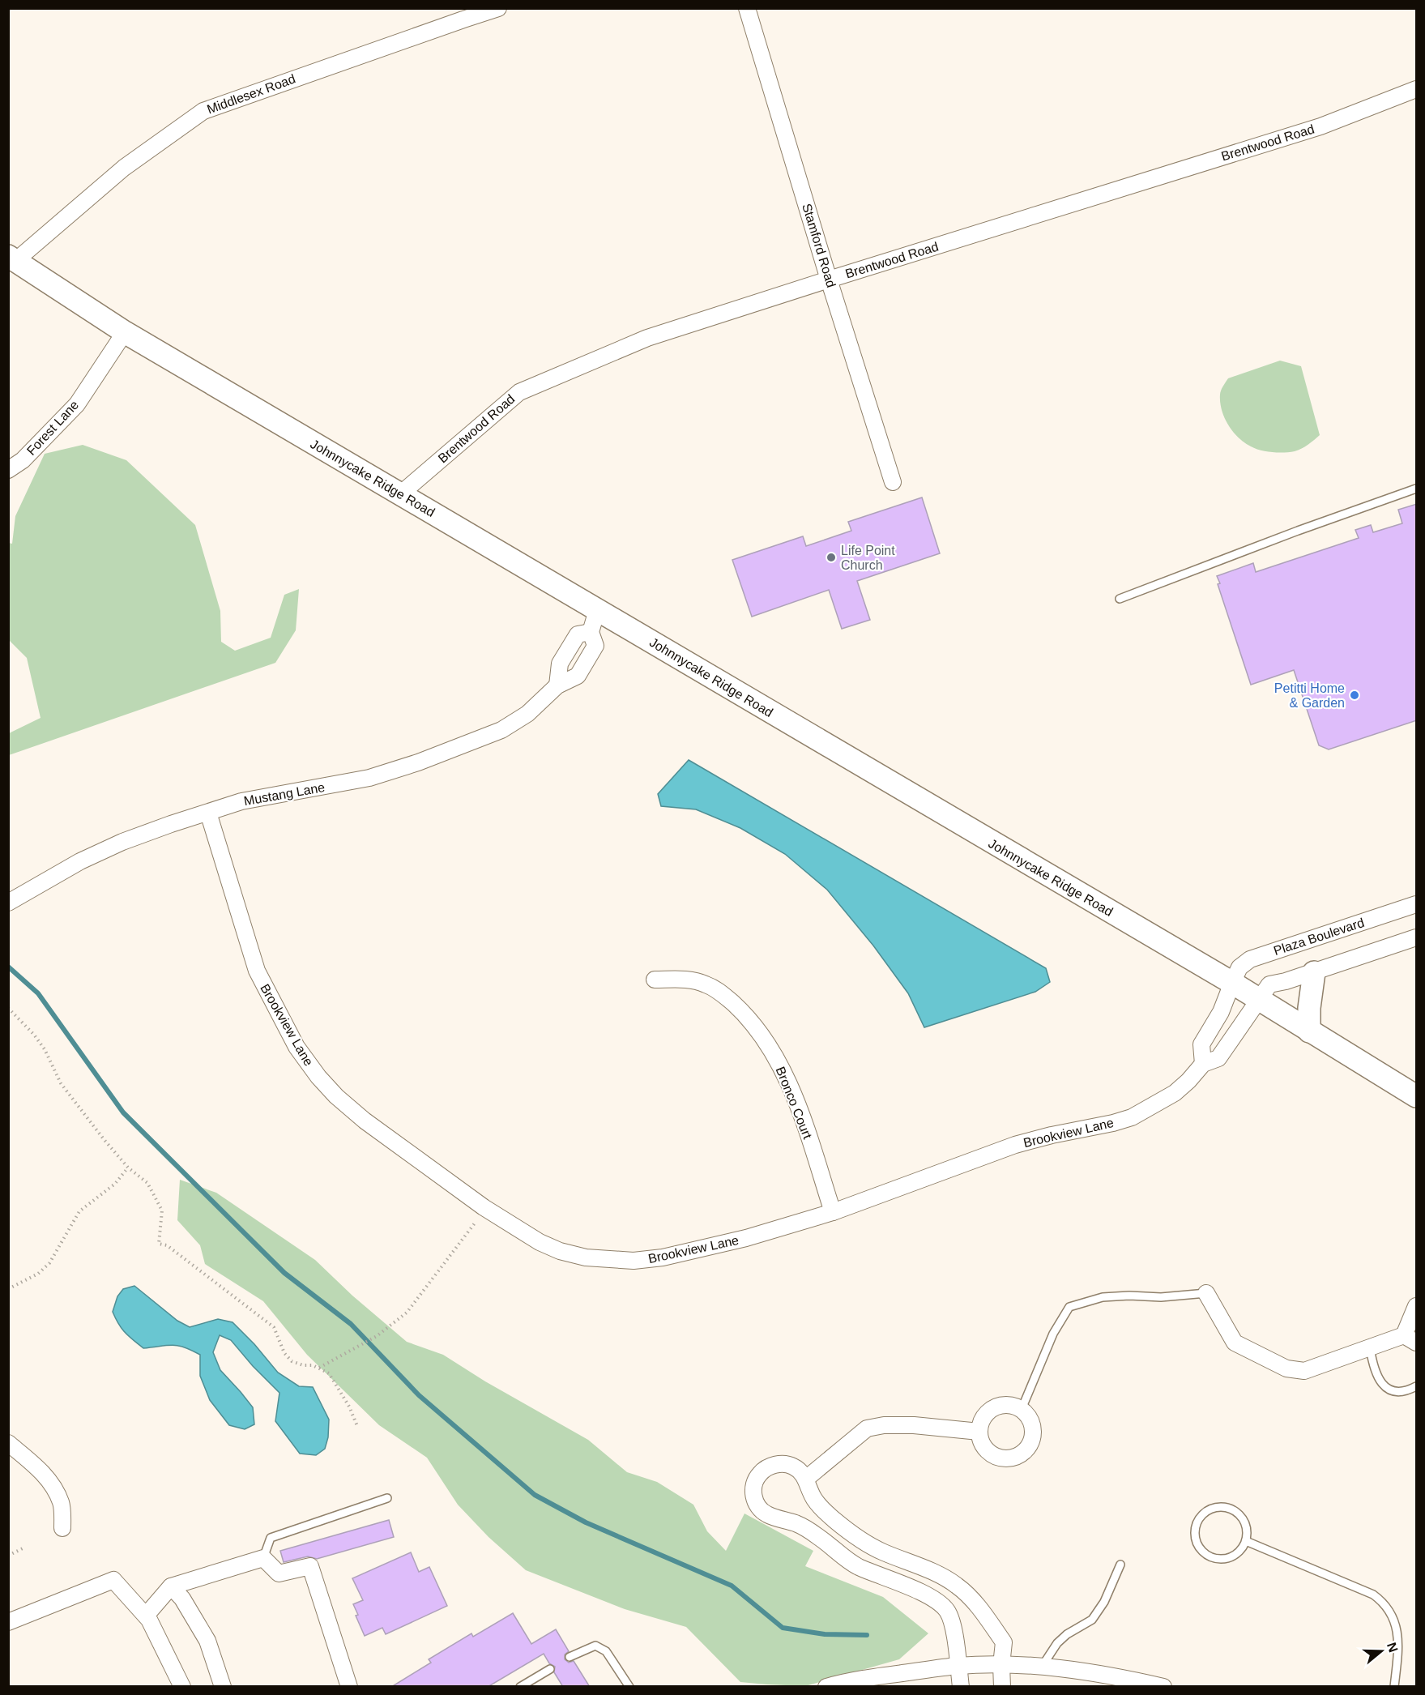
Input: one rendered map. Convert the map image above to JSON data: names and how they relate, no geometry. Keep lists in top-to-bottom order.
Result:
{
  "streets": {
    "main road": ["Johnnycake Ridge Road"],
    "street": [
      "Middlesex Road",
      "Brentwood Road",
      "Stamford Road",
      "Forest Lane",
      "Mustang Lane",
      "Plaza Boulevard",
      "Brookview Lane",
      "Bronco Court"
    ]
  },
  "crossings": [
    ["Middlesex Road", "Johnnycake Ridge Road"],
    ["Brentwood Road", "Stamford Road"],
    ["Brentwood Road", "Johnnycake Ridge Road"],
    ["Forest Lane", "Johnnycake Ridge Road"],
    ["Johnnycake Ridge Road", "Mustang Lane"],
    ["Johnnycake Ridge Road", "Plaza Boulevard"],
    ["Johnnycake Ridge Road", "Brookview Lane"],
    ["Mustang Lane", "Brookview Lane"],
    ["Brookview Lane", "Bronco Court"]
  ],
  "places": ["Life Point Church", "Petitti Home & Garden"],
  "north": "right"
}
